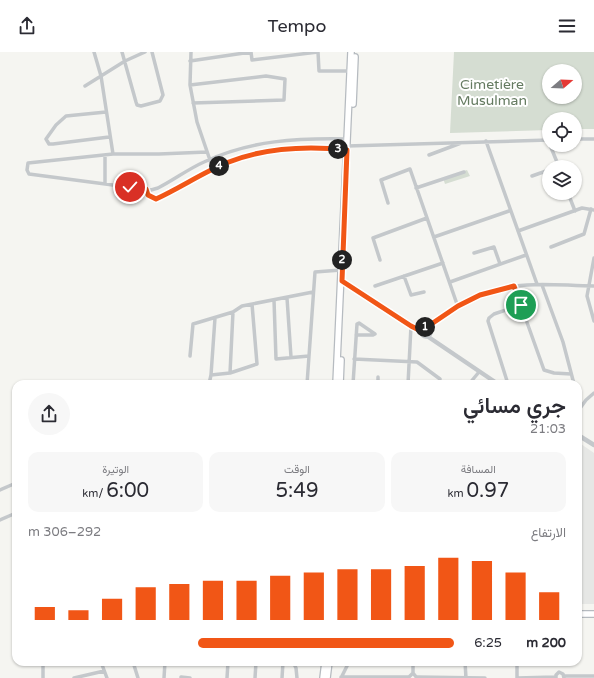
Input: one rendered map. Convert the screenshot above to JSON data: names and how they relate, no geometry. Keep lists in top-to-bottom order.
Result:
{
  "parks": ["Cimetière Musulman"],
  "north": "right",
  "page": {
    "header": "Tempo",
    "pins": [
      "3",
      "4",
      "2",
      "1"
    ],
    "heading": ["جري مسائي", "21:03"],
    "stats": [
      ["المسافة", "0.97 km"],
      ["الوقت", "5:49"],
      ["الوتيرة", "6:00 /km"]
    ],
    "chart": ["الارتفاع", "292–306 m"],
    "list": [
      {
        "name": "200 m",
        "note": "6:25"
      }
    ]
  }
}
